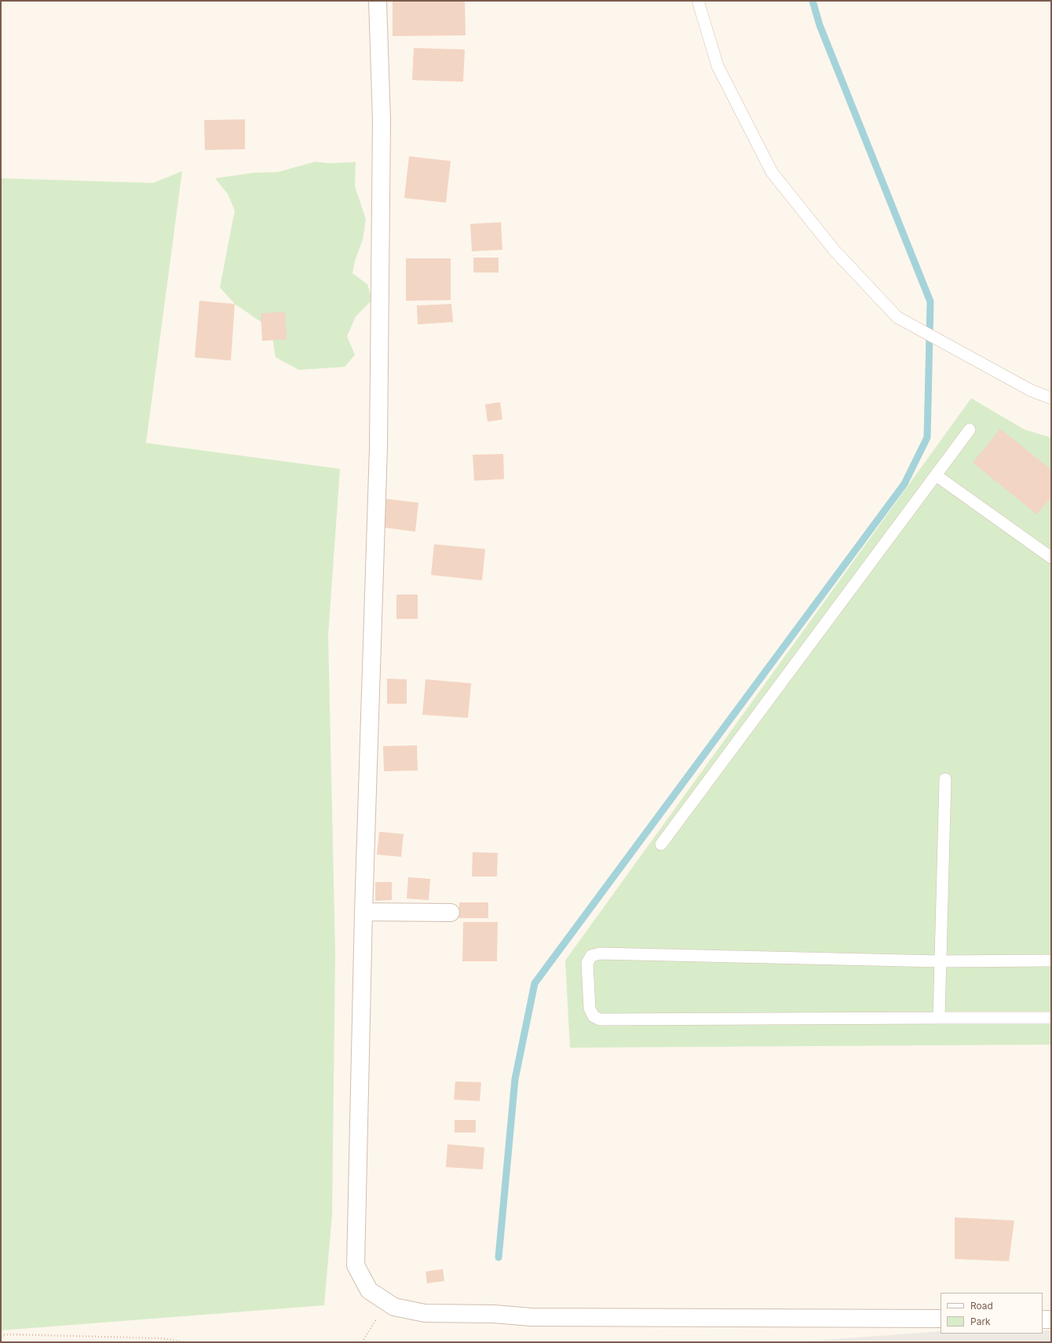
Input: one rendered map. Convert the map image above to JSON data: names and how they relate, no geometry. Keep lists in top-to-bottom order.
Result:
{
  "legend": ["Road", "Park"]
}
